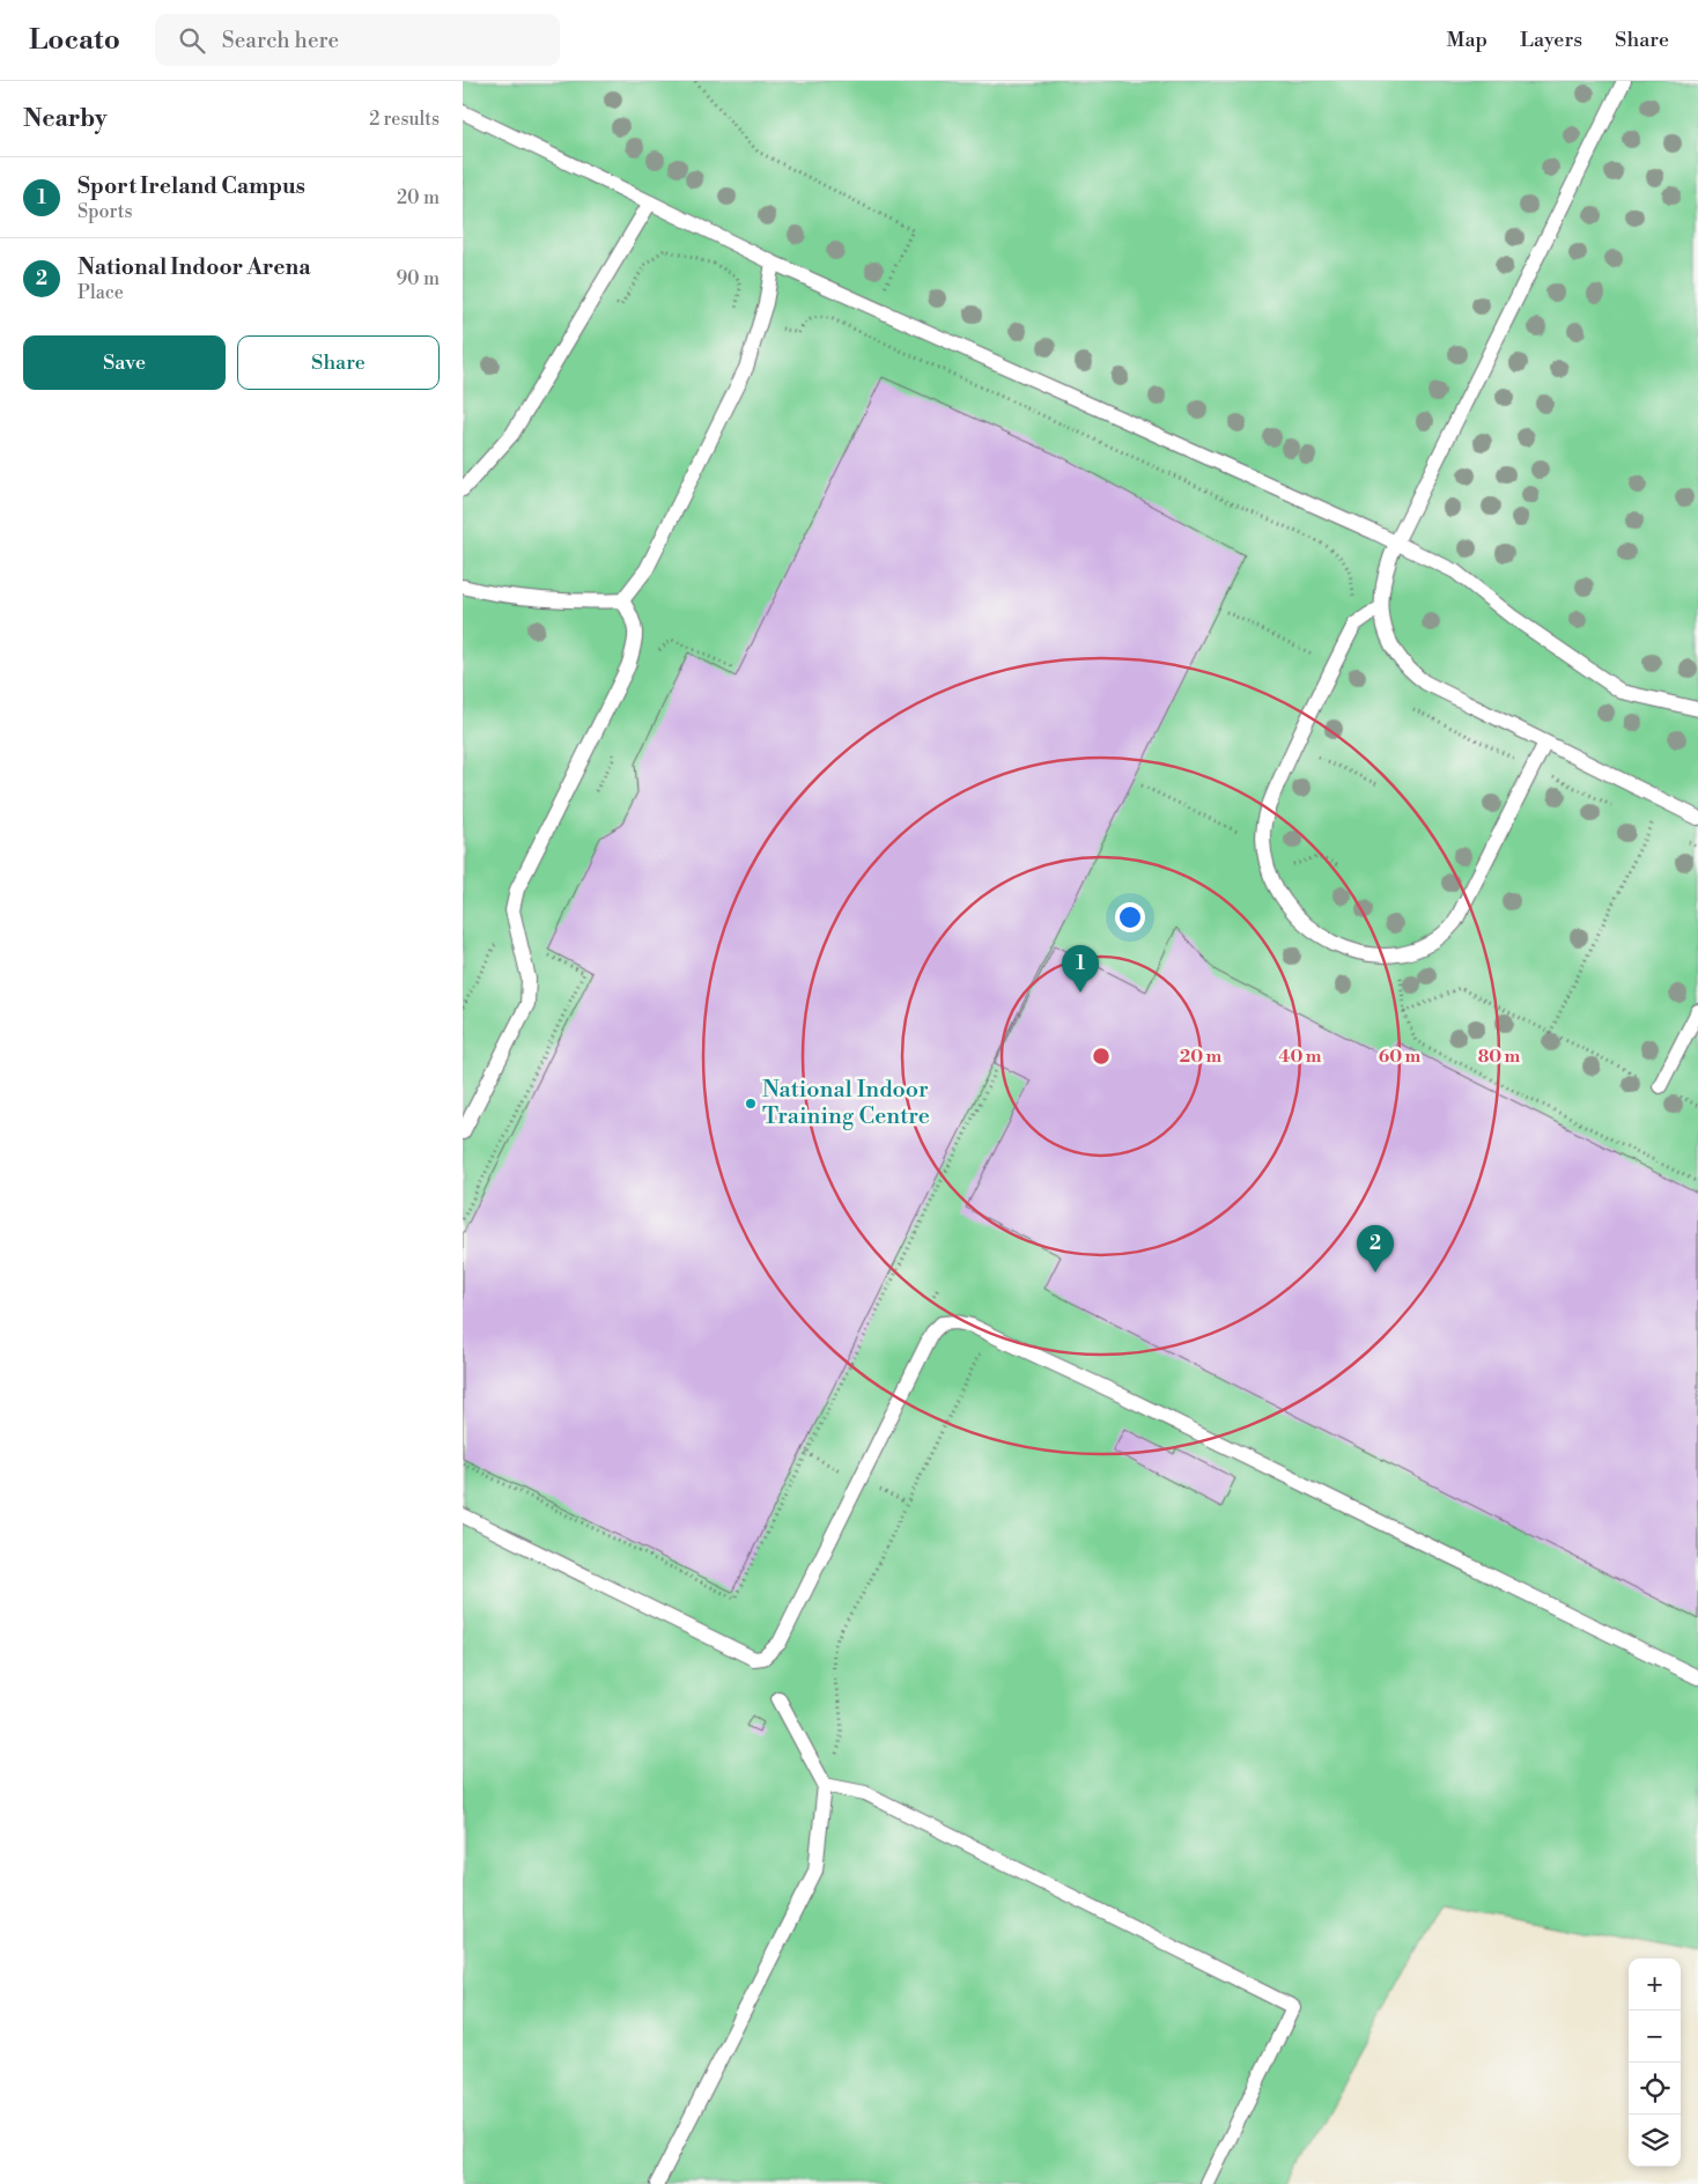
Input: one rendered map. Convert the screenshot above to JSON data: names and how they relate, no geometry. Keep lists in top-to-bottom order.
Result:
{
  "places": ["National Indoor Training Centre"],
  "page": {
    "header": "Locato",
    "search": "Search here",
    "nav": ["Map", "Layers", "Share"],
    "heading": ["Nearby", "2 results"],
    "list": [
      {
        "mark": "1",
        "name": "Sport Ireland Campus",
        "note": "Sports",
        "value": "20 m"
      },
      {
        "mark": "2",
        "name": "National Indoor Arena",
        "note": "Place",
        "value": "90 m"
      }
    ],
    "buttons": ["Save", "Share"],
    "pins": ["1", "2"],
    "map_buttons": ["+", "−"]
  },
  "rings": [
    "20 m",
    "40 m",
    "60 m",
    "80 m"
  ]
}
